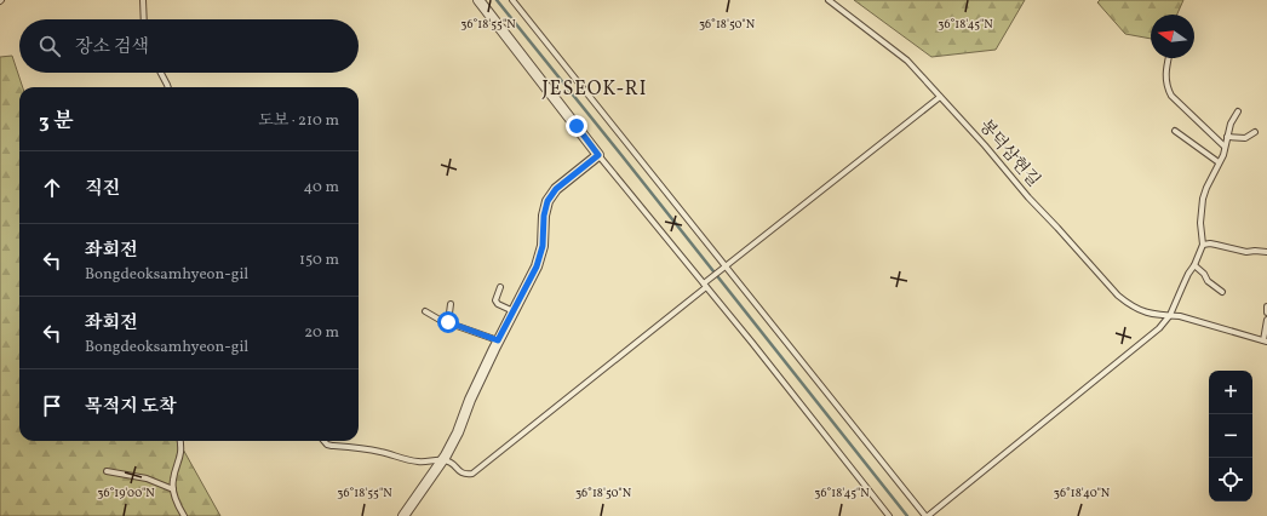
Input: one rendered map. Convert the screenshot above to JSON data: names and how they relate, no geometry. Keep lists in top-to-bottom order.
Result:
{
  "streets": {
    "lane": ["봉덕삼현길"]
  },
  "districts": ["JESEOK-RI"],
  "north": "left",
  "page": {
    "search": "장소 검색",
    "heading": ["3 분", "도보 · 210 m"],
    "list": [
      ["직진", "40 m"],
      ["좌회전", "Bongdeoksamhyeon-gil", "150 m"],
      ["좌회전", "Bongdeoksamhyeon-gil", "20 m"],
      "목적지 도착"
    ],
    "map_buttons": ["+", "−"]
  },
  "coordinates": [
    "36°18'55\"N",
    "36°18'50\"N",
    "36°18'45\"N",
    "36°19'00\"N",
    "36°18'40\"N"
  ]
}
